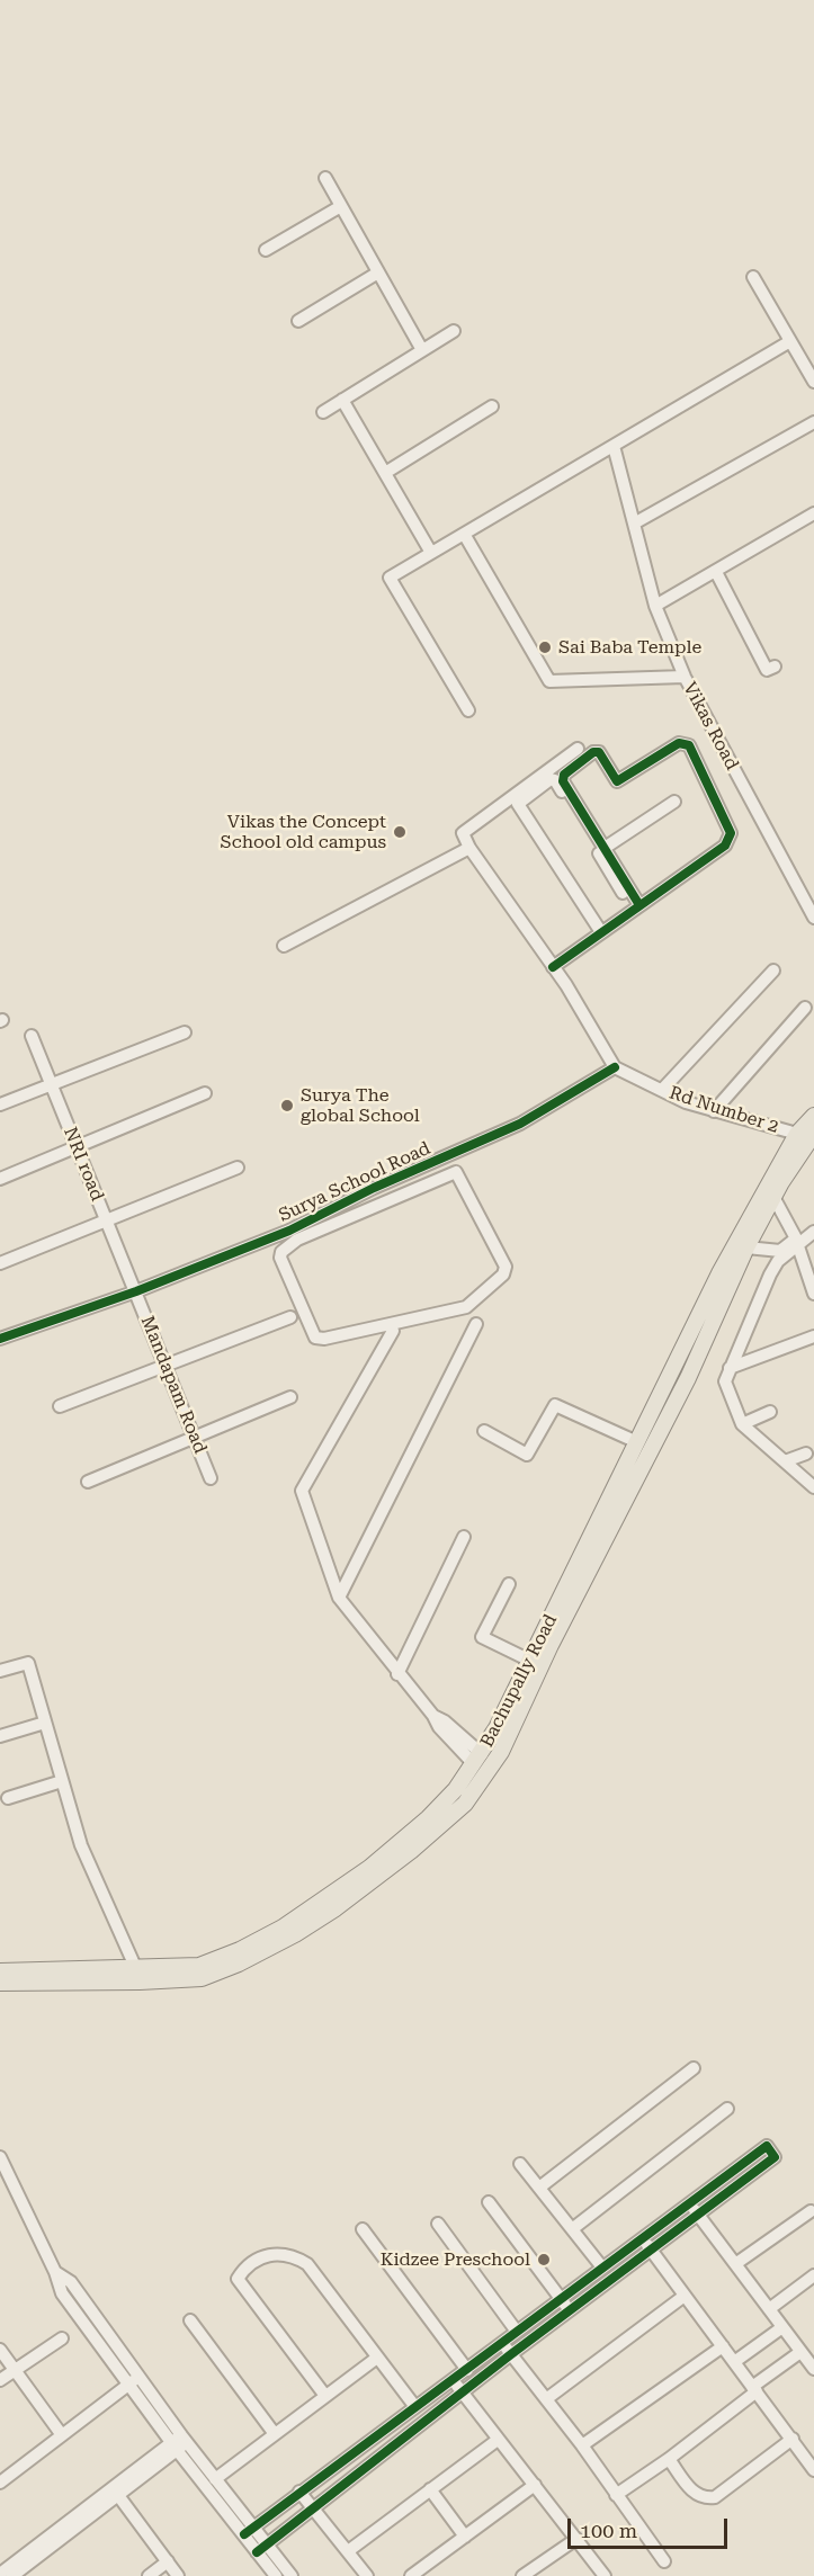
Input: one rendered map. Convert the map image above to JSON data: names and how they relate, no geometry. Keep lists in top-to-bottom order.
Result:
{
  "streets": {
    "main road": ["Bachupally Road"],
    "street": [
      "Vikas Road",
      "Rd Number 2",
      "NRI road",
      "Surya School Road",
      "Mandapam Road"
    ]
  },
  "crossings": [
    ["Rd Number 2", "Surya School Road"],
    ["Rd Number 2", "Bachupally Road"],
    ["NRI road", "Surya School Road"],
    ["NRI road", "Mandapam Road"],
    ["Surya School Road", "Mandapam Road"]
  ],
  "places": [
    "Sai Baba Temple",
    "Vikas the Concept School old campus",
    "Surya The global School",
    "Kidzee Preschool"
  ],
  "scale_bar": "100 m"
}
